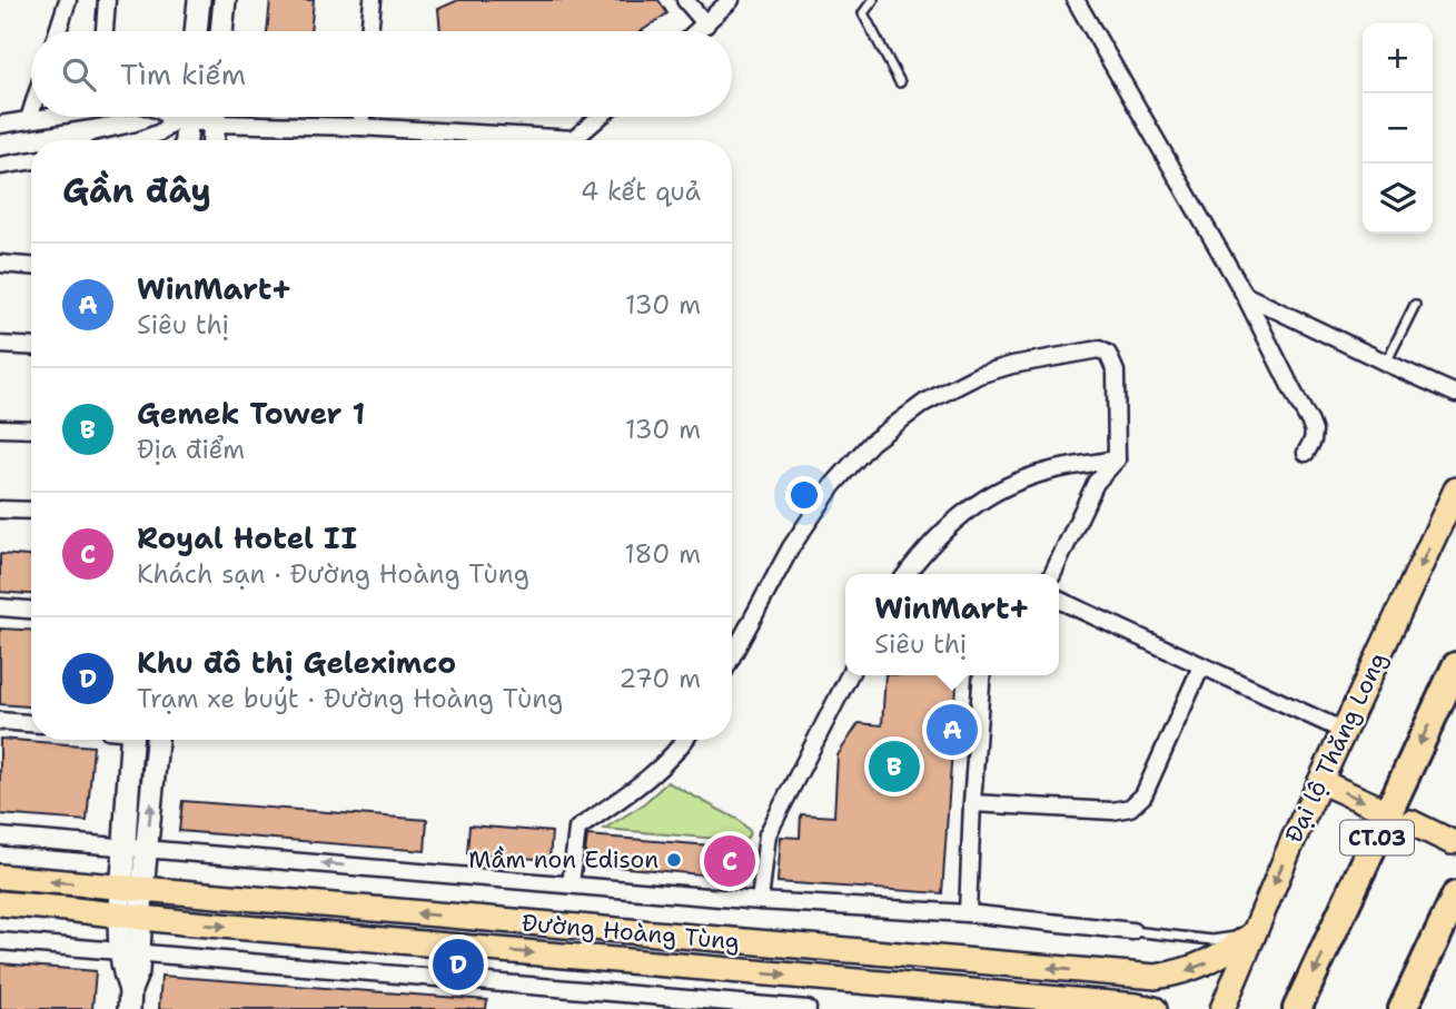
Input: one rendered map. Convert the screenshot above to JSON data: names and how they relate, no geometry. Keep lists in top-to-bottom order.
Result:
{
  "streets": {
    "highway": ["CT.03"],
    "main road": ["Đại lộ Thăng Long", "Đường Hoàng Tùng"]
  },
  "crossings": [
    ["Đại lộ Thăng Long", "Đường Hoàng Tùng"]
  ],
  "one_way": ["Đại lộ Thăng Long"],
  "places": ["Mầm non Edison"],
  "page": {
    "map_buttons": ["+", "−"],
    "search": "Tìm kiếm",
    "heading": ["Gần đây", "4 kết quả"],
    "list": [
      {
        "mark": "A",
        "name": "WinMart+",
        "note": "Siêu thị",
        "value": "130 m"
      },
      {
        "mark": "B",
        "name": "Gemek Tower 1",
        "note": "Địa điểm",
        "value": "130 m"
      },
      {
        "mark": "C",
        "name": "Royal Hotel II",
        "note": "Khách sạn · Đường Hoàng Tùng",
        "value": "180 m"
      },
      {
        "mark": "D",
        "name": "Khu đô thị Geleximco",
        "note": "Trạm xe buýt · Đường Hoàng Tùng",
        "value": "270 m"
      }
    ],
    "popup": ["WinMart+", "Siêu thị"],
    "pins": [
      "A",
      "B",
      "C",
      "D"
    ]
  }
}
